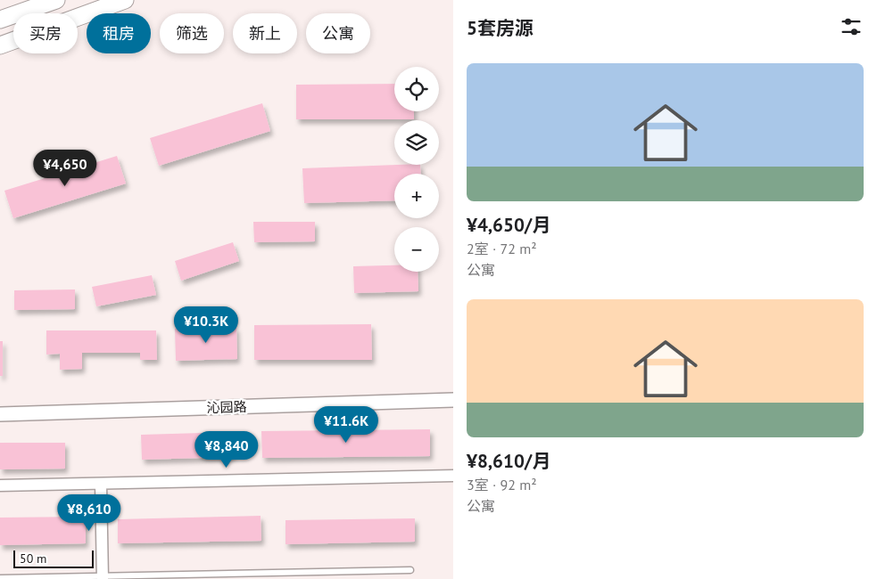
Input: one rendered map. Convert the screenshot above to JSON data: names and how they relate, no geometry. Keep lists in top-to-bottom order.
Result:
{
  "streets": {
    "street": ["沁园路"]
  },
  "scale_bar": "50 m",
  "page": {
    "heading": "5套房源",
    "chip": [
      "买房",
      "租房",
      "筛选",
      "新上",
      "公寓"
    ],
    "list": [
      {
        "name": "¥4,650/月",
        "note": "2室 · 72 m² · 公寓"
      },
      {
        "name": "¥8,610/月",
        "note": "3室 · 92 m² · 公寓"
      }
    ],
    "map_buttons": ["+", "−"],
    "price": [
      "¥4,650",
      "¥10.3K",
      "¥11.6K",
      "¥8,840",
      "¥8,610"
    ],
    "scale": "50 m"
  }
}
